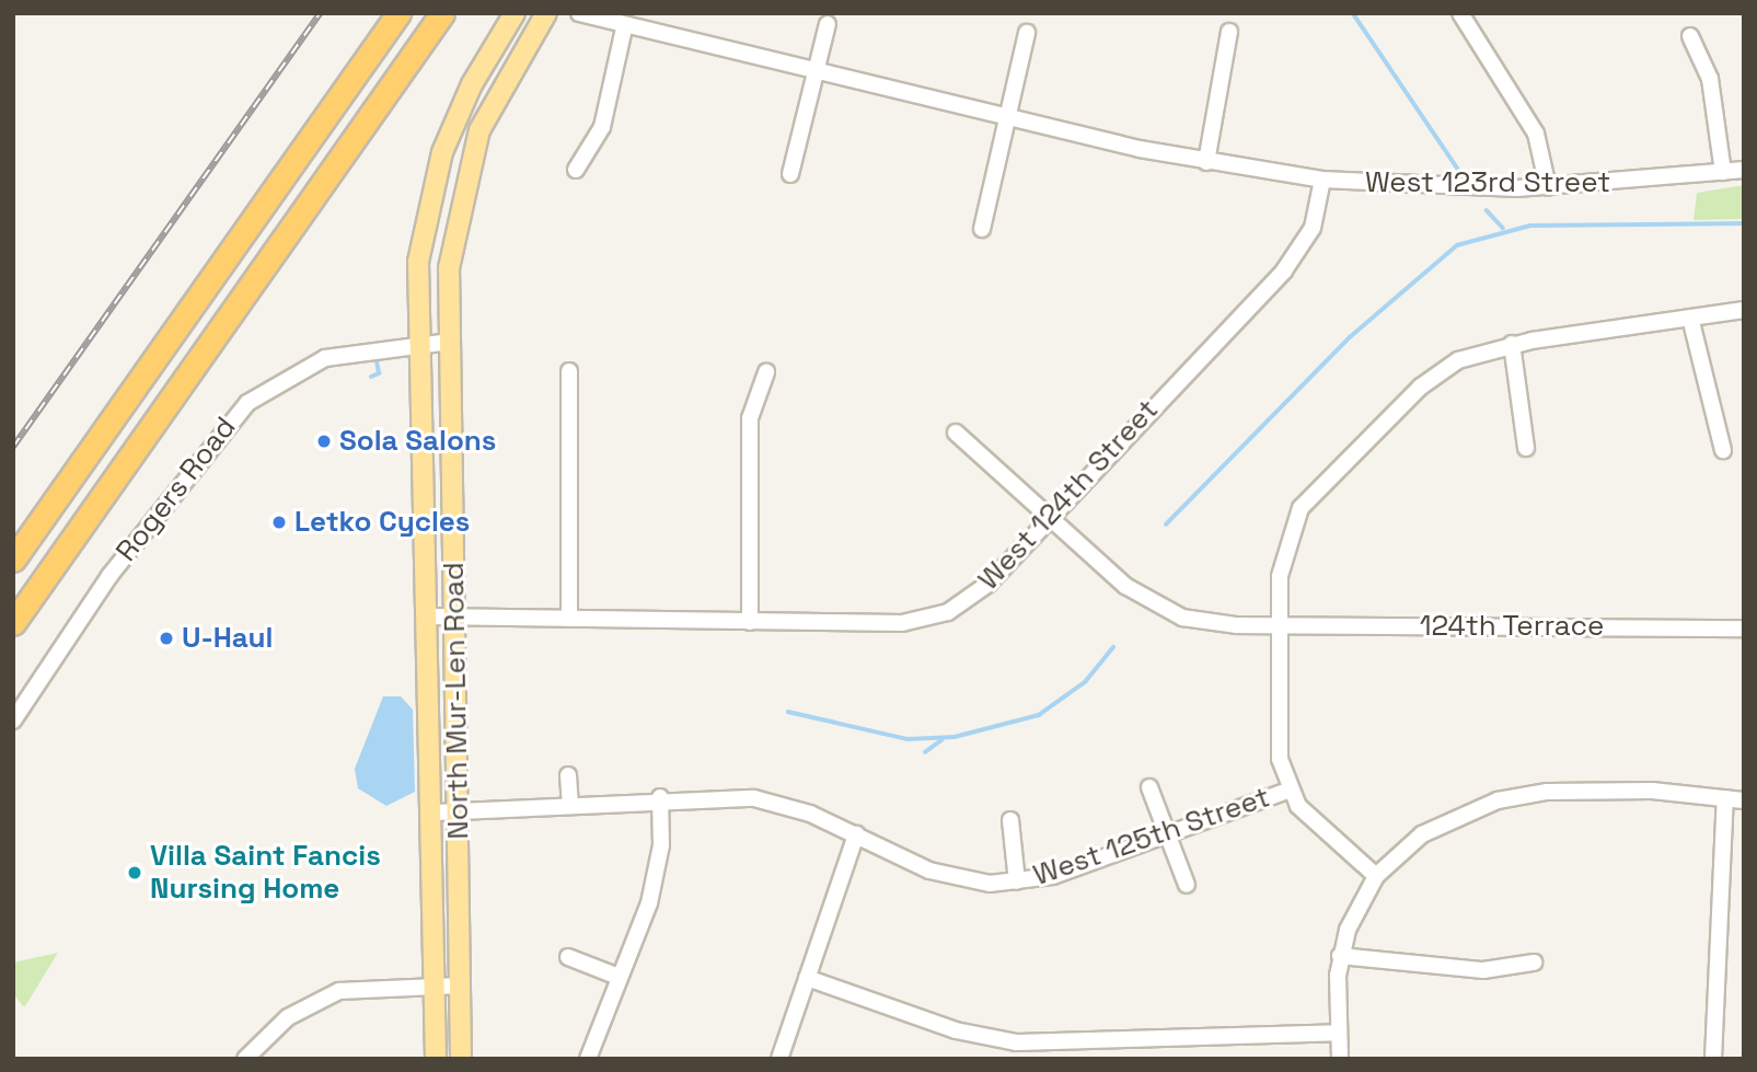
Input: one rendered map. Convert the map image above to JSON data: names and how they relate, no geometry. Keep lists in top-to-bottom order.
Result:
{
  "streets": {
    "main road": ["North Mur-Len Road"],
    "street": [
      "West 123rd Street",
      "Rogers Road",
      "West 124th Street",
      "124th Terrace",
      "West 125th Street"
    ]
  },
  "crossings": [
    ["West 123rd Street", "West 124th Street"],
    ["Rogers Road", "North Mur-Len Road"],
    ["West 124th Street", "124th Terrace"],
    ["West 124th Street", "North Mur-Len Road"],
    ["North Mur-Len Road", "West 125th Street"]
  ],
  "places": [
    "Sola Salons",
    "Letko Cycles",
    "U-Haul",
    "Villa Saint Fancis Nursing Home"
  ]
}
